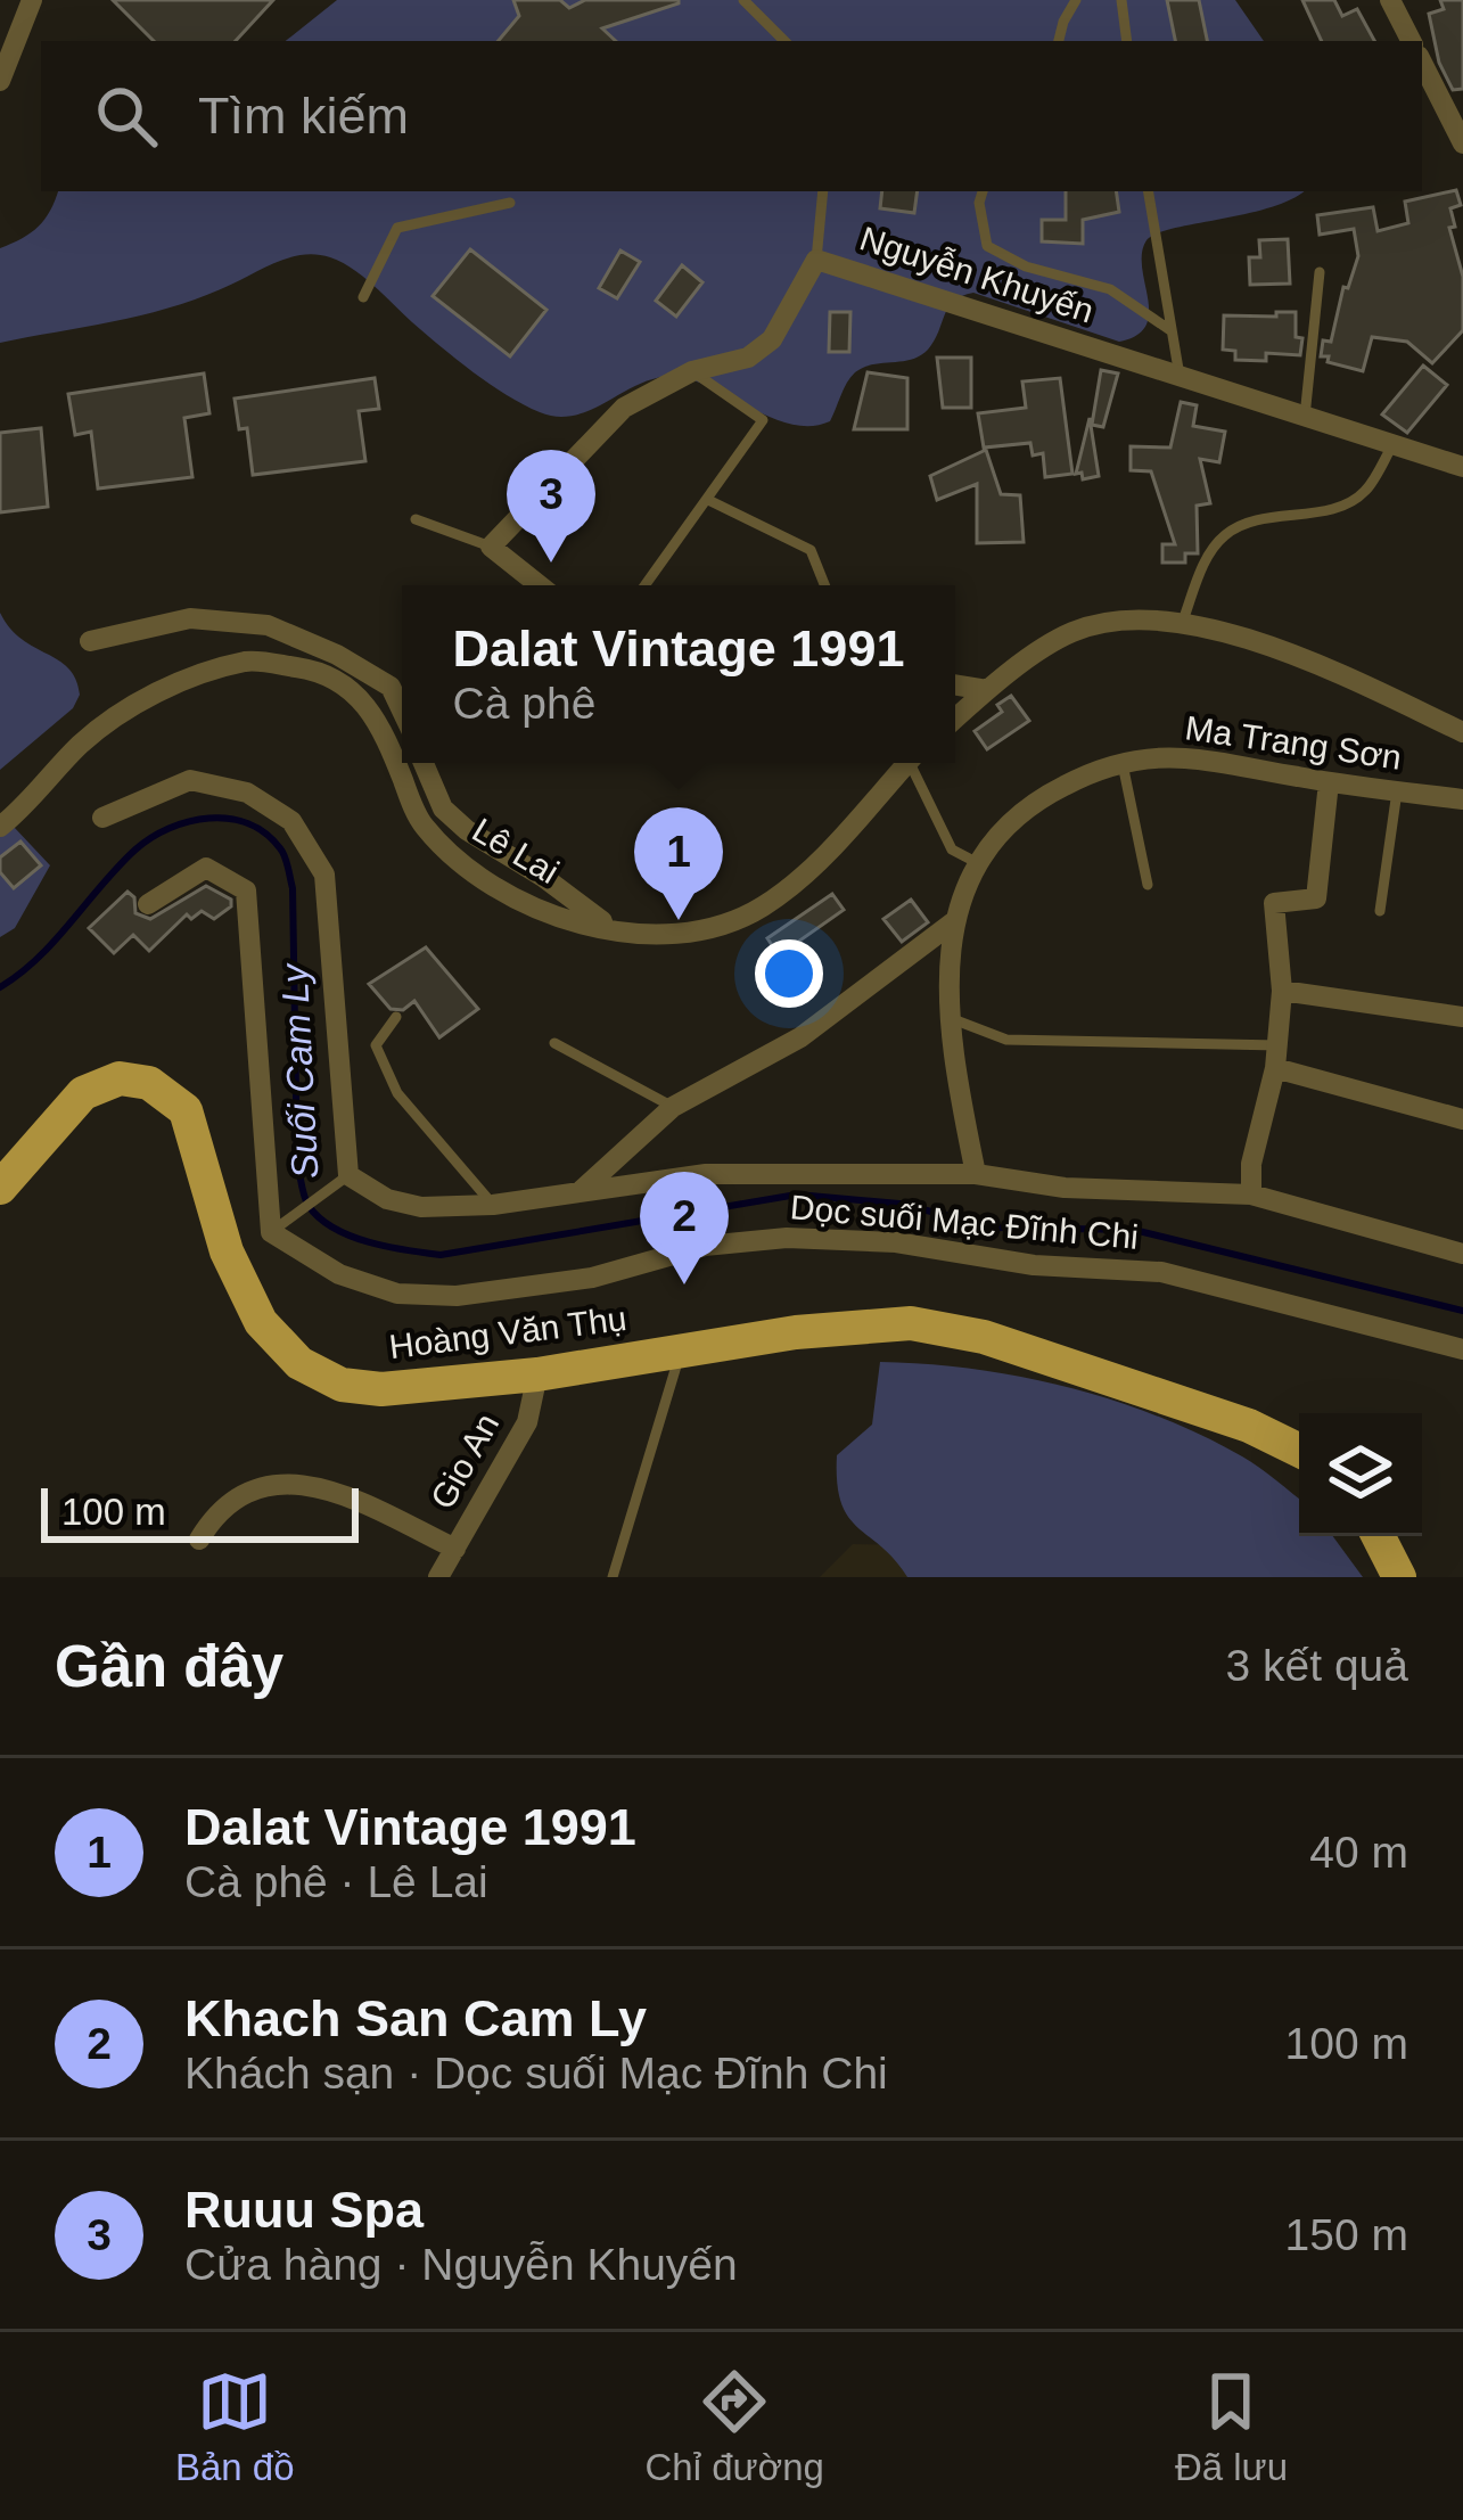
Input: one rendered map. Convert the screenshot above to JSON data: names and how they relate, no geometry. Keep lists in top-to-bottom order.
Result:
{
  "streets": {
    "main road": ["Hoàng Văn Thụ"],
    "street": [
      "Nguyễn Khuyến",
      "Ma Trang Sơn",
      "Lê Lai",
      "Dọc suối Mạc Đĩnh Chi",
      "Gio An"
    ]
  },
  "crossings": [
    ["Hoàng Văn Thụ", "Gio An"]
  ],
  "water": ["Suối Cam Ly"],
  "scale_bar": "100 m",
  "page": {
    "search": "Tìm kiếm",
    "pins": ["3", "1", "2"],
    "popup": ["Dalat Vintage 1991", "Cà phê"],
    "scale": "100 m",
    "heading": ["Gần đây", "3 kết quả"],
    "list": [
      {
        "mark": "1",
        "name": "Dalat Vintage 1991",
        "note": "Cà phê · Lê Lai",
        "value": "40 m"
      },
      {
        "mark": "2",
        "name": "Khach San Cam Ly",
        "note": "Khách sạn · Dọc suối Mạc Đĩnh Chi",
        "value": "100 m"
      },
      {
        "mark": "3",
        "name": "Ruuu Spa",
        "note": "Cửa hàng · Nguyễn Khuyến",
        "value": "150 m"
      }
    ],
    "nav": ["Bản đồ", "Chỉ đường", "Đã lưu"]
  }
}
